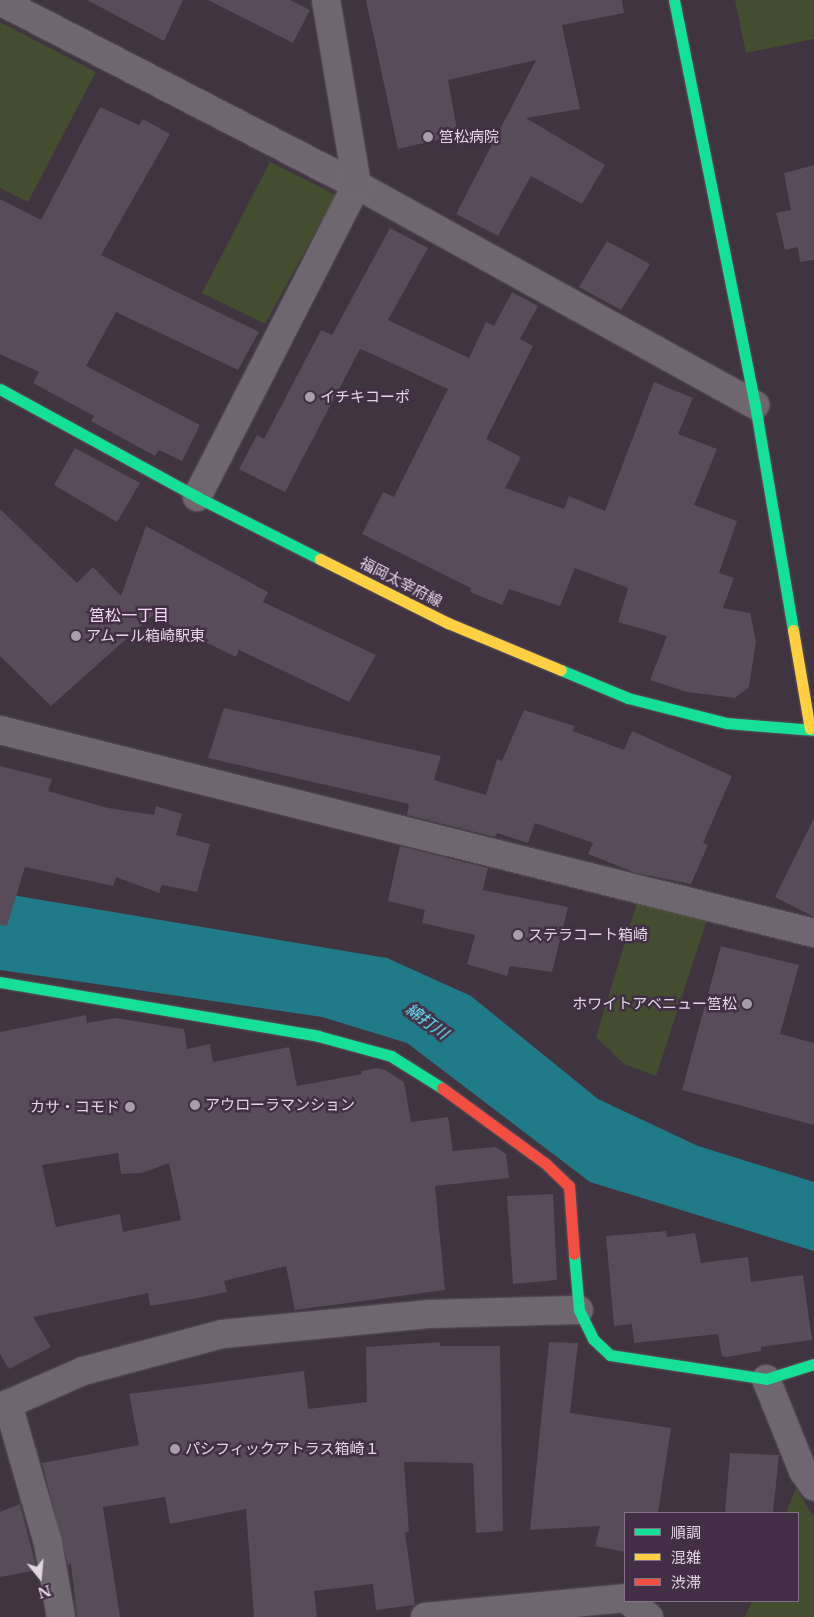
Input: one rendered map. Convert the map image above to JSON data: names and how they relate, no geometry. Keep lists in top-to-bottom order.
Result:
{
  "streets": {
    "street": ["福岡太宰府線"]
  },
  "districts": ["筥松一丁目"],
  "water": ["綿打川"],
  "places": [
    "筥松病院",
    "イチキコーポ",
    "アムール箱崎駅東",
    "ステラコート箱崎",
    "ホワイトアベニュー筥松",
    "アウローラマンション",
    "カサ・コモド",
    "パシフィックアトラス箱崎１"
  ],
  "legend": ["順調", "混雑", "渋滞"],
  "north": "bottom"
}
